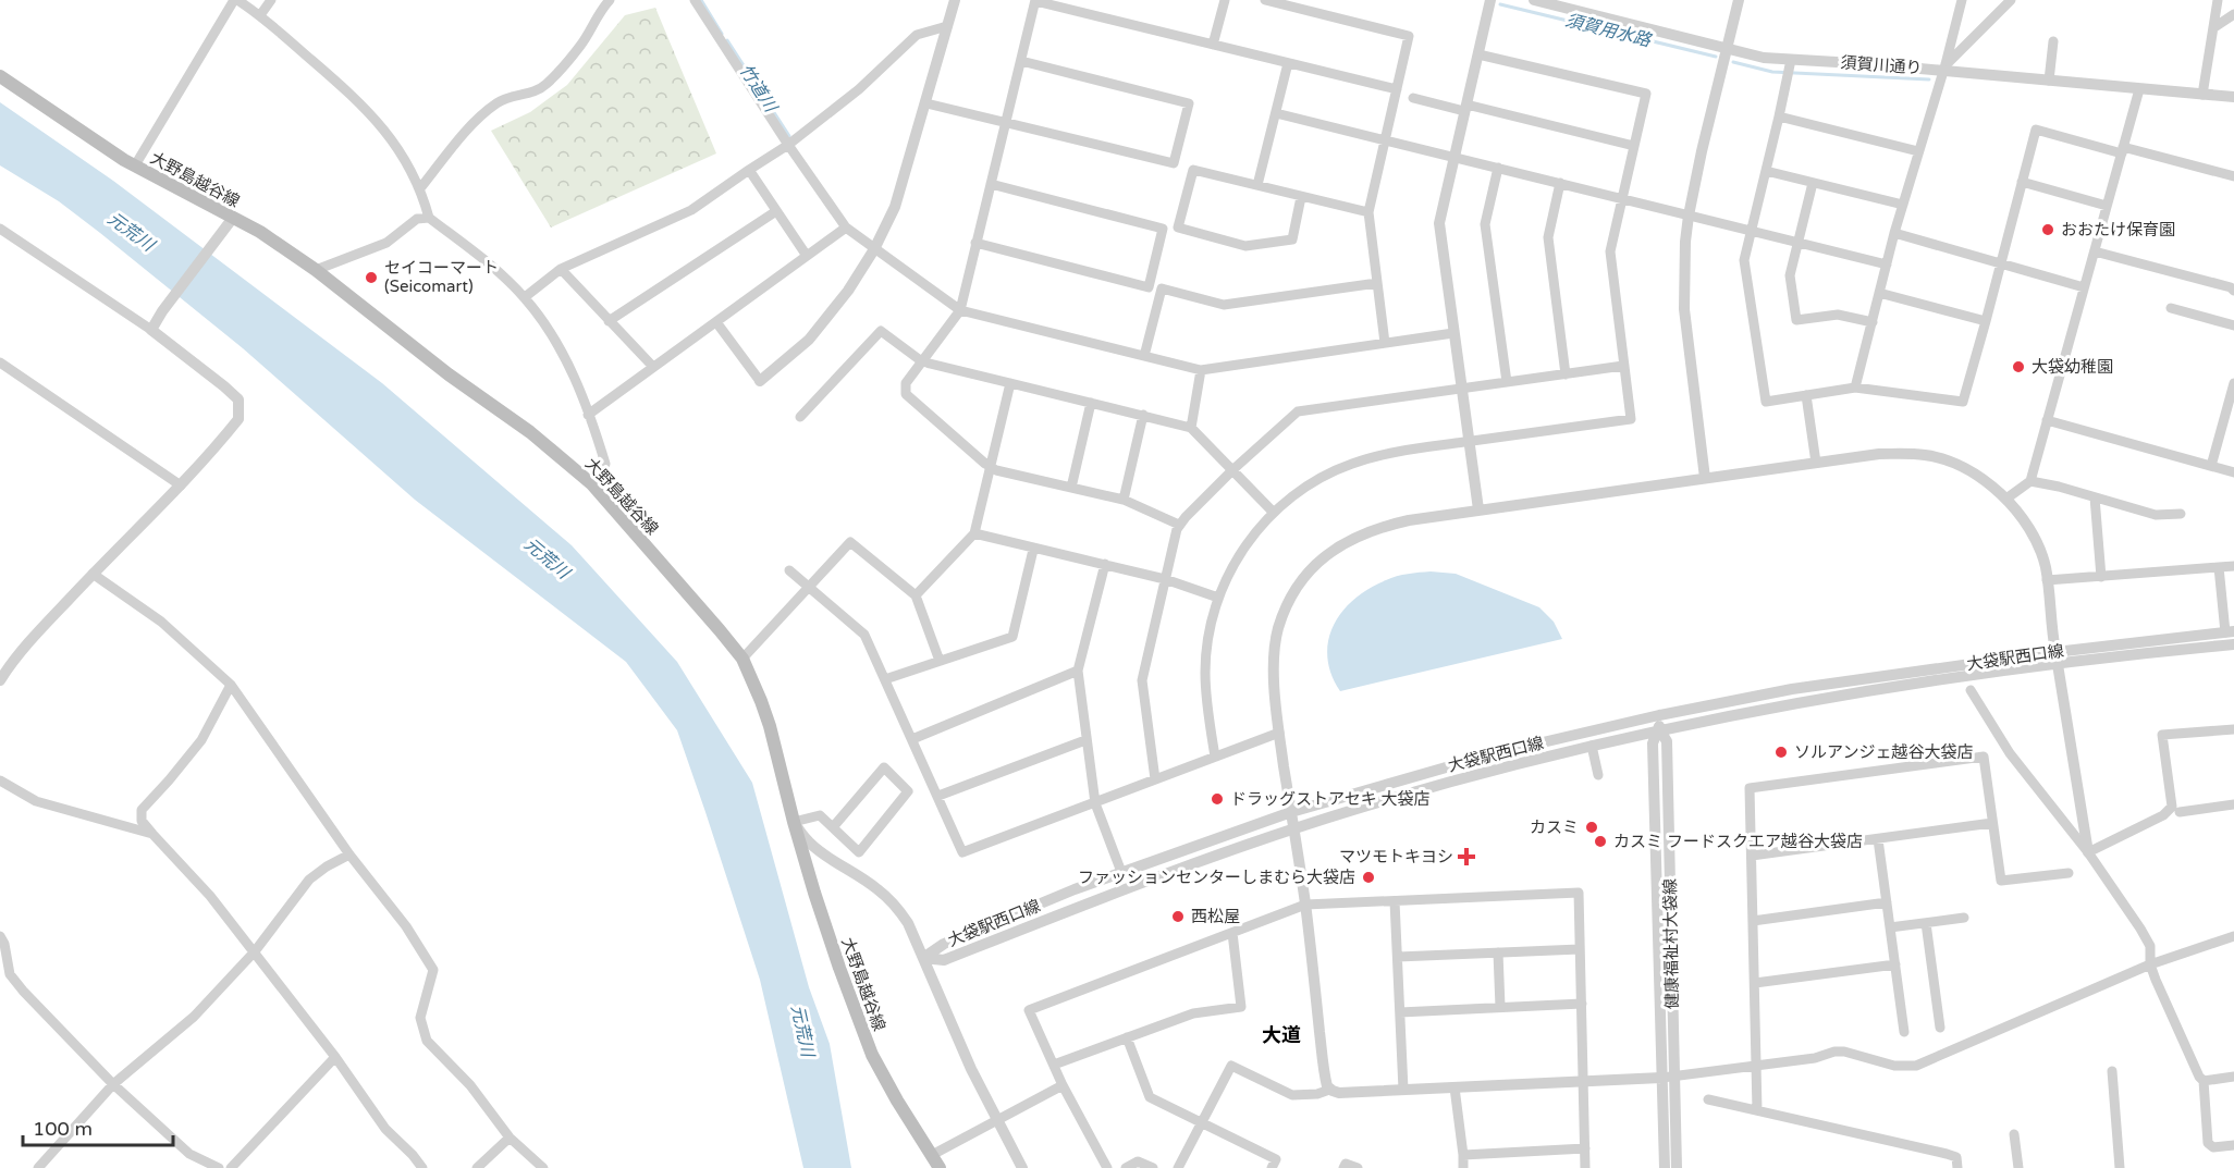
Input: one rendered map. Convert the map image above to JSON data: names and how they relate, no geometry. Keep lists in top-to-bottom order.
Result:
{
  "streets": {
    "main road": ["大野島越谷線"],
    "street": ["須賀川通り", "大袋駅西口線", "健康福祉村大袋線"]
  },
  "crossings": [
    ["大袋駅西口線", "健康福祉村大袋線"]
  ],
  "districts": ["大道"],
  "water": ["須賀用水路", "竹道川", "元荒川"],
  "places": {
    "other": [
      "おおたけ保育園",
      "セイコーマート (Seicomart)",
      "大袋幼稚園",
      "ソルアンジェ越谷大袋店",
      "ドラッグストアセキ 大袋店",
      "カスミ",
      "カスミ フードスクエア越谷大袋店",
      "ファッションセンターしまむら大袋店",
      "西松屋"
    ],
    "health": ["マツモトキヨシ"]
  },
  "scale_bar": "100 m"
}
